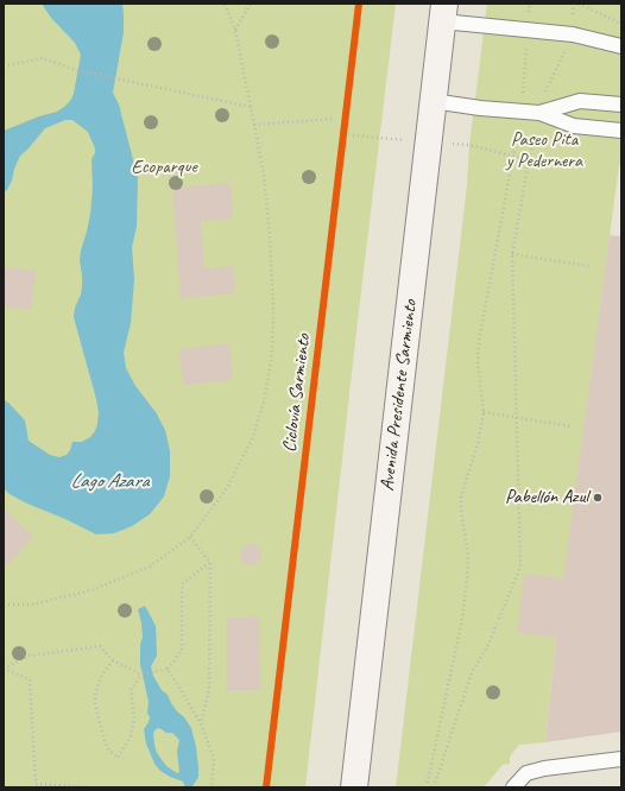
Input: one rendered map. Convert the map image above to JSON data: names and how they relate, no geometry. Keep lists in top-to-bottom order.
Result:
{
  "streets": {
    "main road": ["Avenida Presidente Sarmiento"],
    "cycle path": ["Ciclovía Sarmiento"]
  },
  "water": ["Lago Azara"],
  "parks": ["Paseo Pita y Pedernera", "Ecoparque"],
  "places": ["Pabellón Azul"]
}
